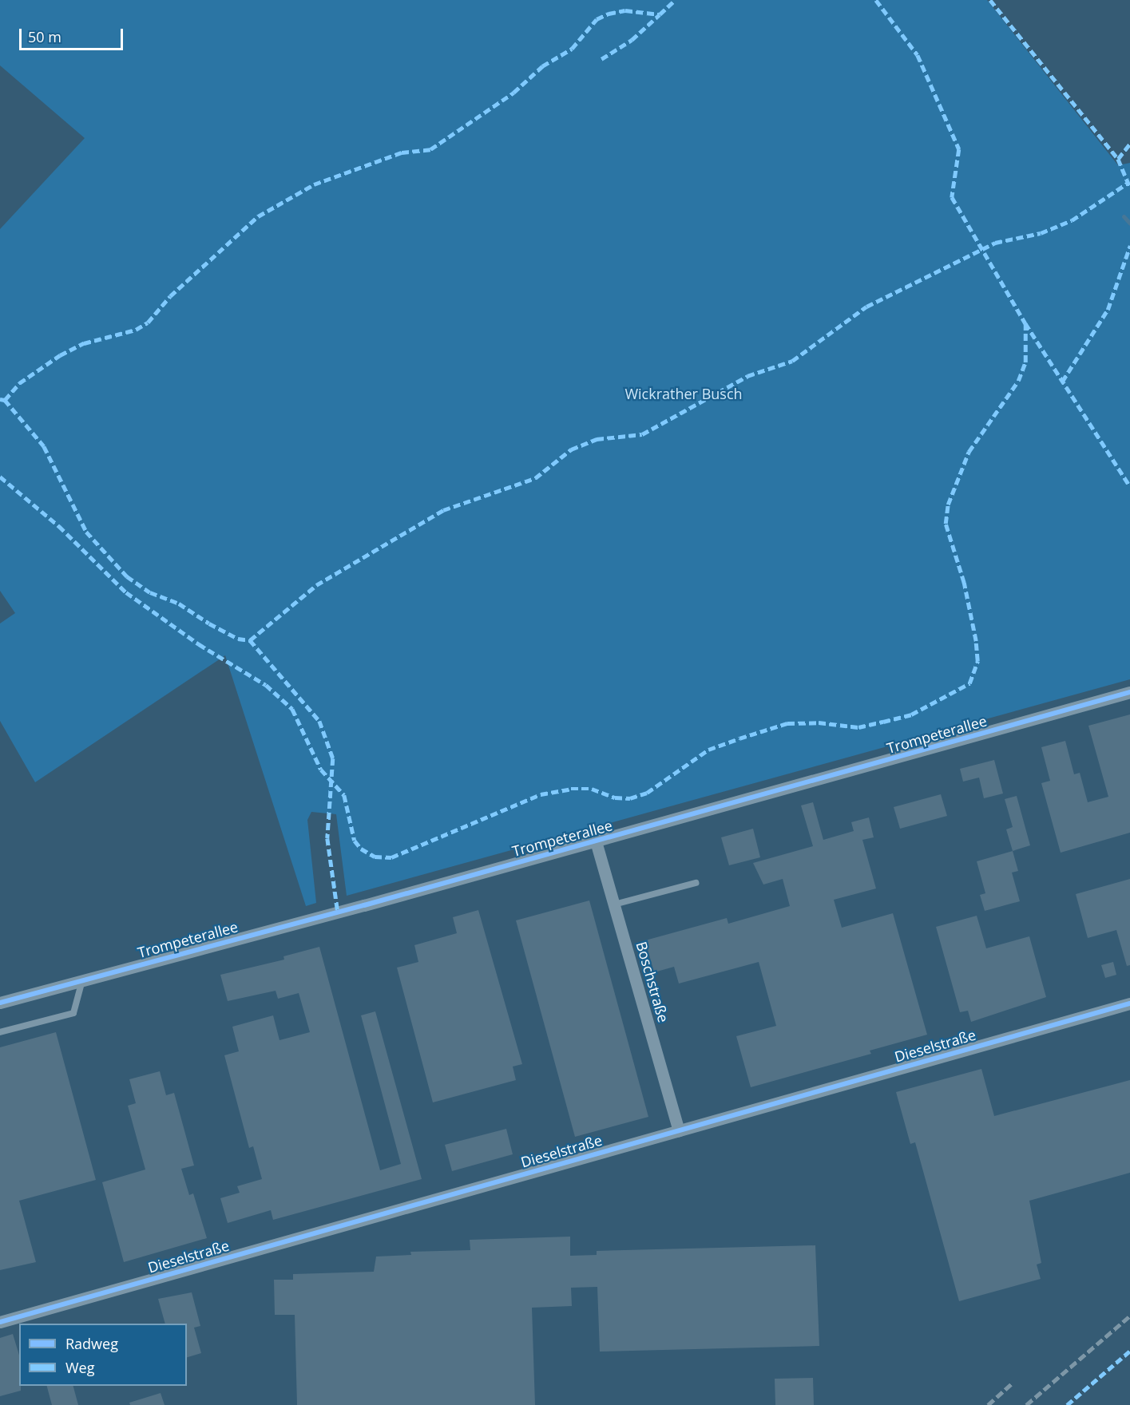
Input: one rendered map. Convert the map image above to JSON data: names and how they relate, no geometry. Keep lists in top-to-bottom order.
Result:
{
  "streets": {
    "street": ["Trompeterallee", "Boschstraße", "Dieselstraße"]
  },
  "crossings": [
    ["Trompeterallee", "Boschstraße"],
    ["Boschstraße", "Dieselstraße"]
  ],
  "parks": ["Wickrather Busch"],
  "legend": ["Radweg", "Weg"],
  "scale_bar": "50 m"
}
